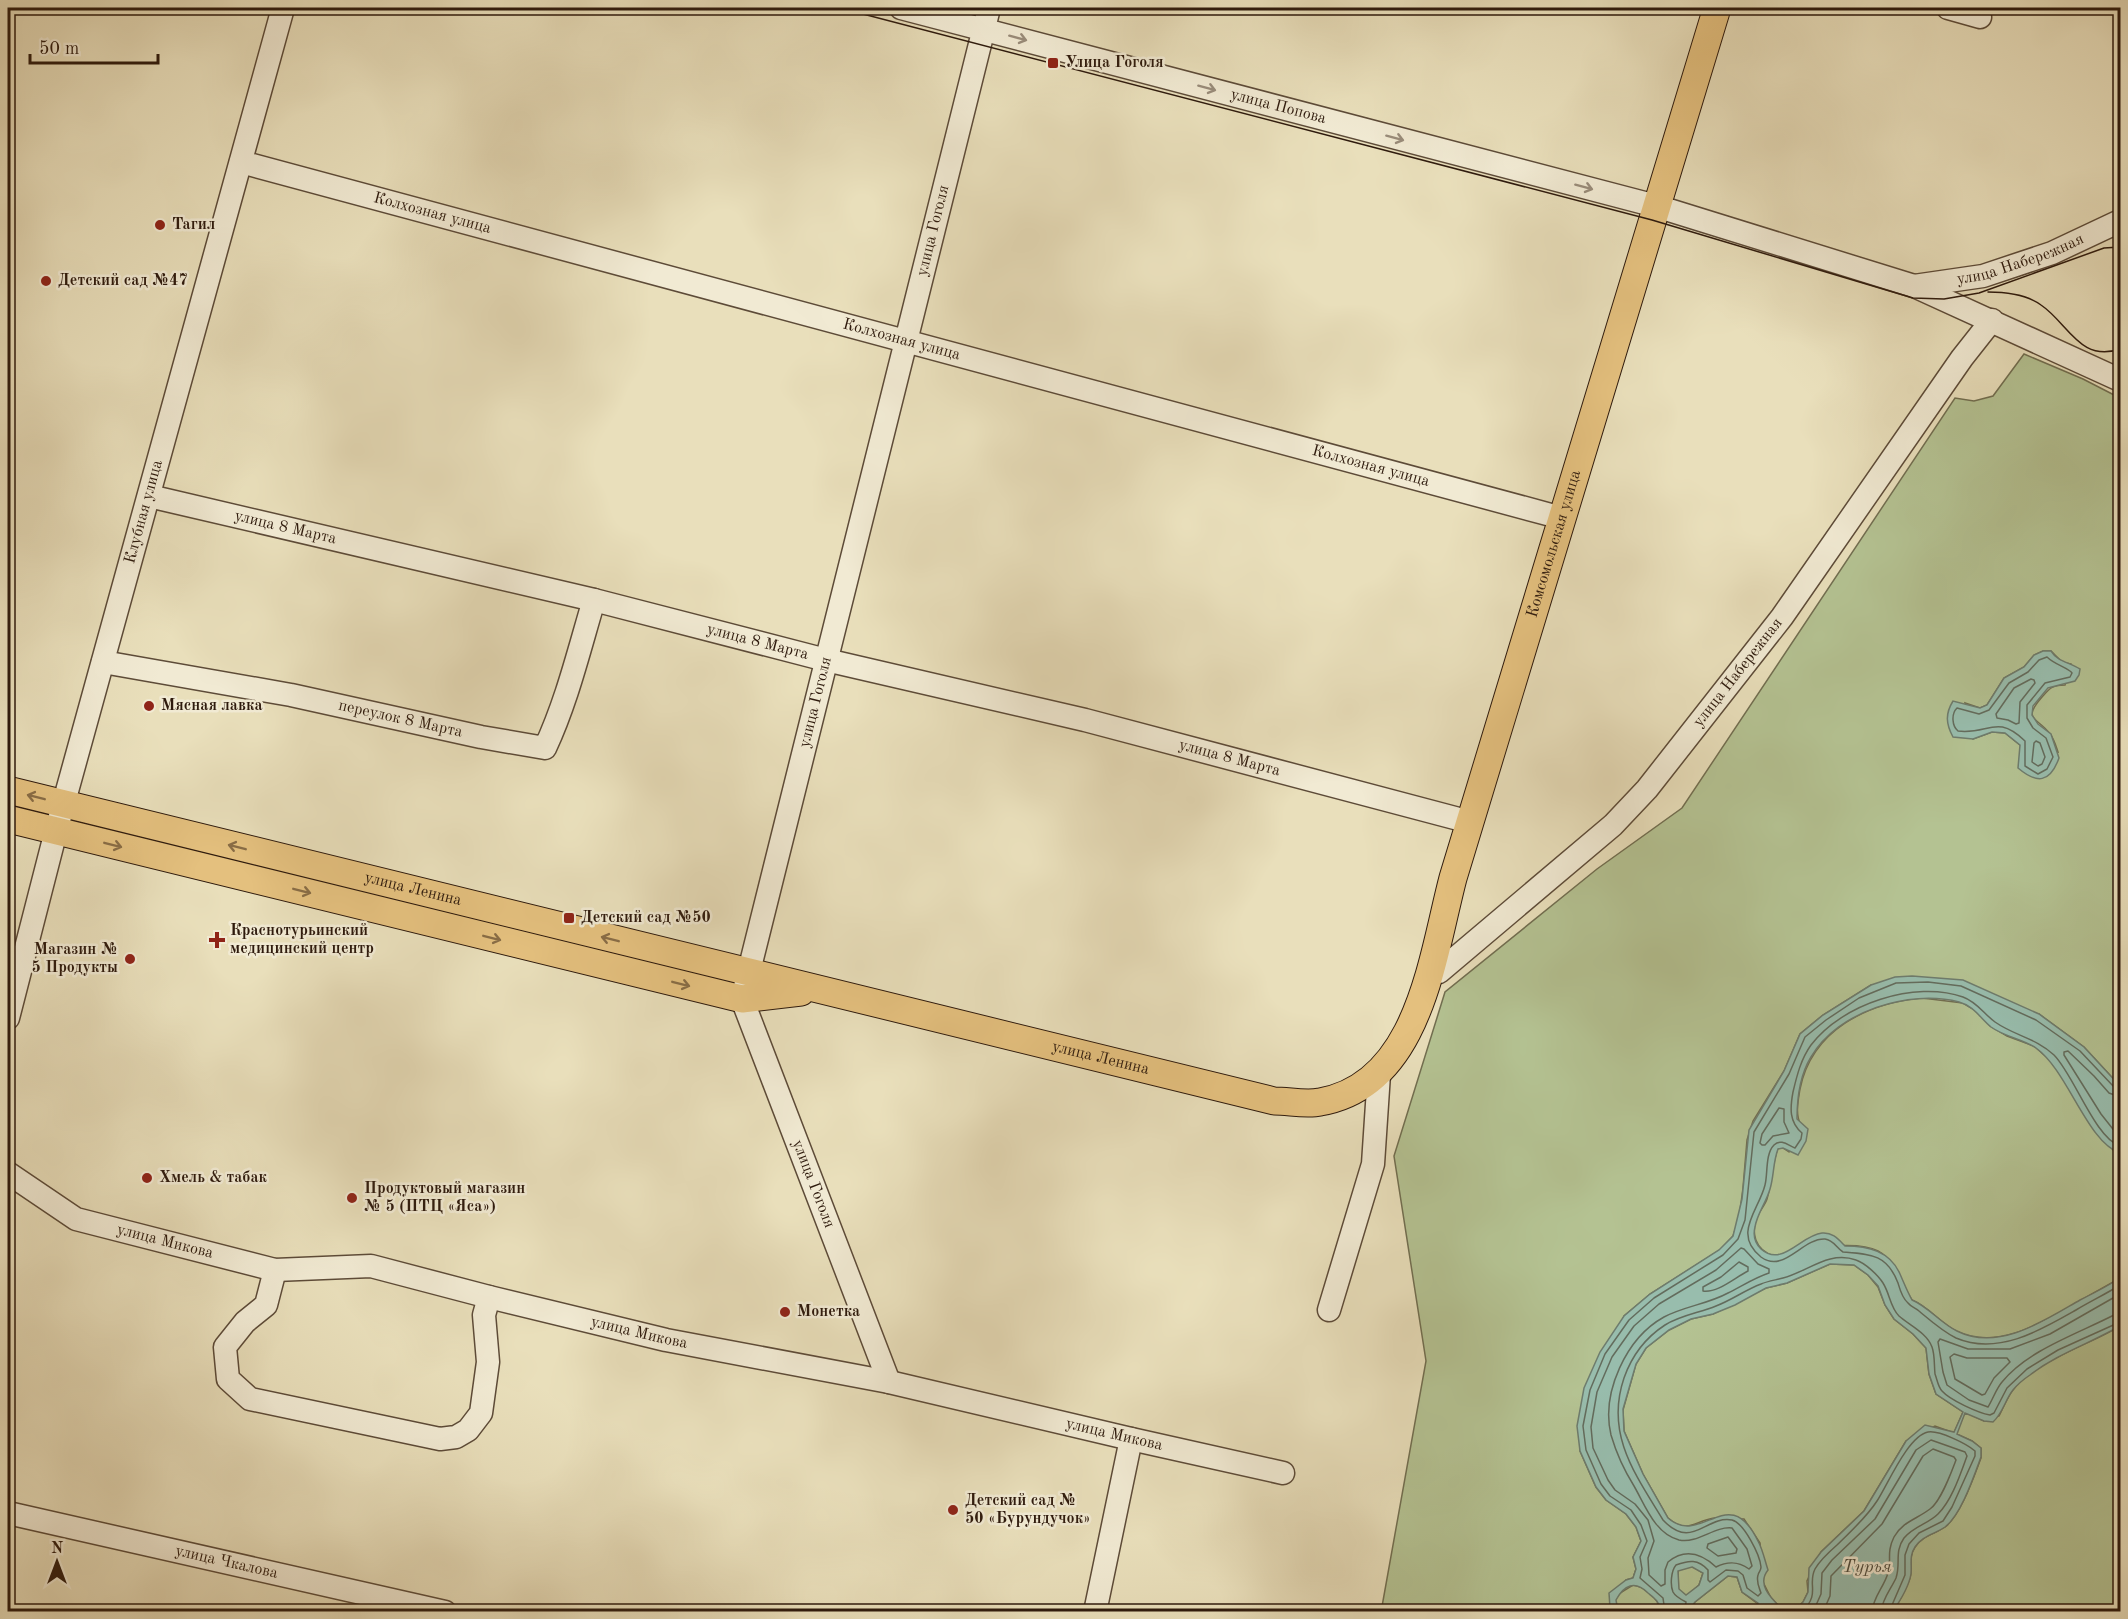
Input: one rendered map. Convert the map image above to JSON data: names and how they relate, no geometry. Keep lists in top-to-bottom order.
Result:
{
  "streets": {
    "main road": ["Комсомольская улица", "улица Ленина"],
    "street": [
      "улица Попова",
      "Колхозная улица",
      "улица Гоголя",
      "улица Набережная",
      "Клубная улица",
      "улица 8 Марта",
      "переулок 8 Марта",
      "улица Микова",
      "улица Чкалова"
    ]
  },
  "crossings": [
    ["улица Попова", "улица Гоголя"],
    ["улица Попова", "улица Набережная"],
    ["улица Попова", "Комсомольская улица"],
    ["Колхозная улица", "улица Гоголя"],
    ["Колхозная улица", "Клубная улица"],
    ["Колхозная улица", "Комсомольская улица"],
    ["улица Гоголя", "улица 8 Марта"],
    ["улица Гоголя", "улица Ленина"],
    ["улица Гоголя", "улица Микова"],
    ["улица Набережная", "Комсомольская улица"],
    ["Клубная улица", "улица 8 Марта"],
    ["Клубная улица", "переулок 8 Марта"],
    ["Клубная улица", "улица Ленина"],
    ["улица 8 Марта", "Комсомольская улица"],
    ["улица 8 Марта", "переулок 8 Марта"],
    ["Комсомольская улица", "улица Ленина"]
  ],
  "one_way": ["улица Попова"],
  "water": ["Турья"],
  "places": {
    "transit": ["Улица Гоголя", "Детский сад №50"],
    "other": [
      "Тагил",
      "Детский сад №47",
      "Мясная лавка",
      "Магазин № 5 Продукты",
      "Хмель & табак",
      "Продуктовый магазин № 5 (ПТЦ «Яса»)",
      "Монетка",
      "Детский сад № 50 «Бурундучок»"
    ],
    "health": ["Краснотурьинский медицинский центр"]
  },
  "scale_bar": "50 m",
  "north": "top"
}
